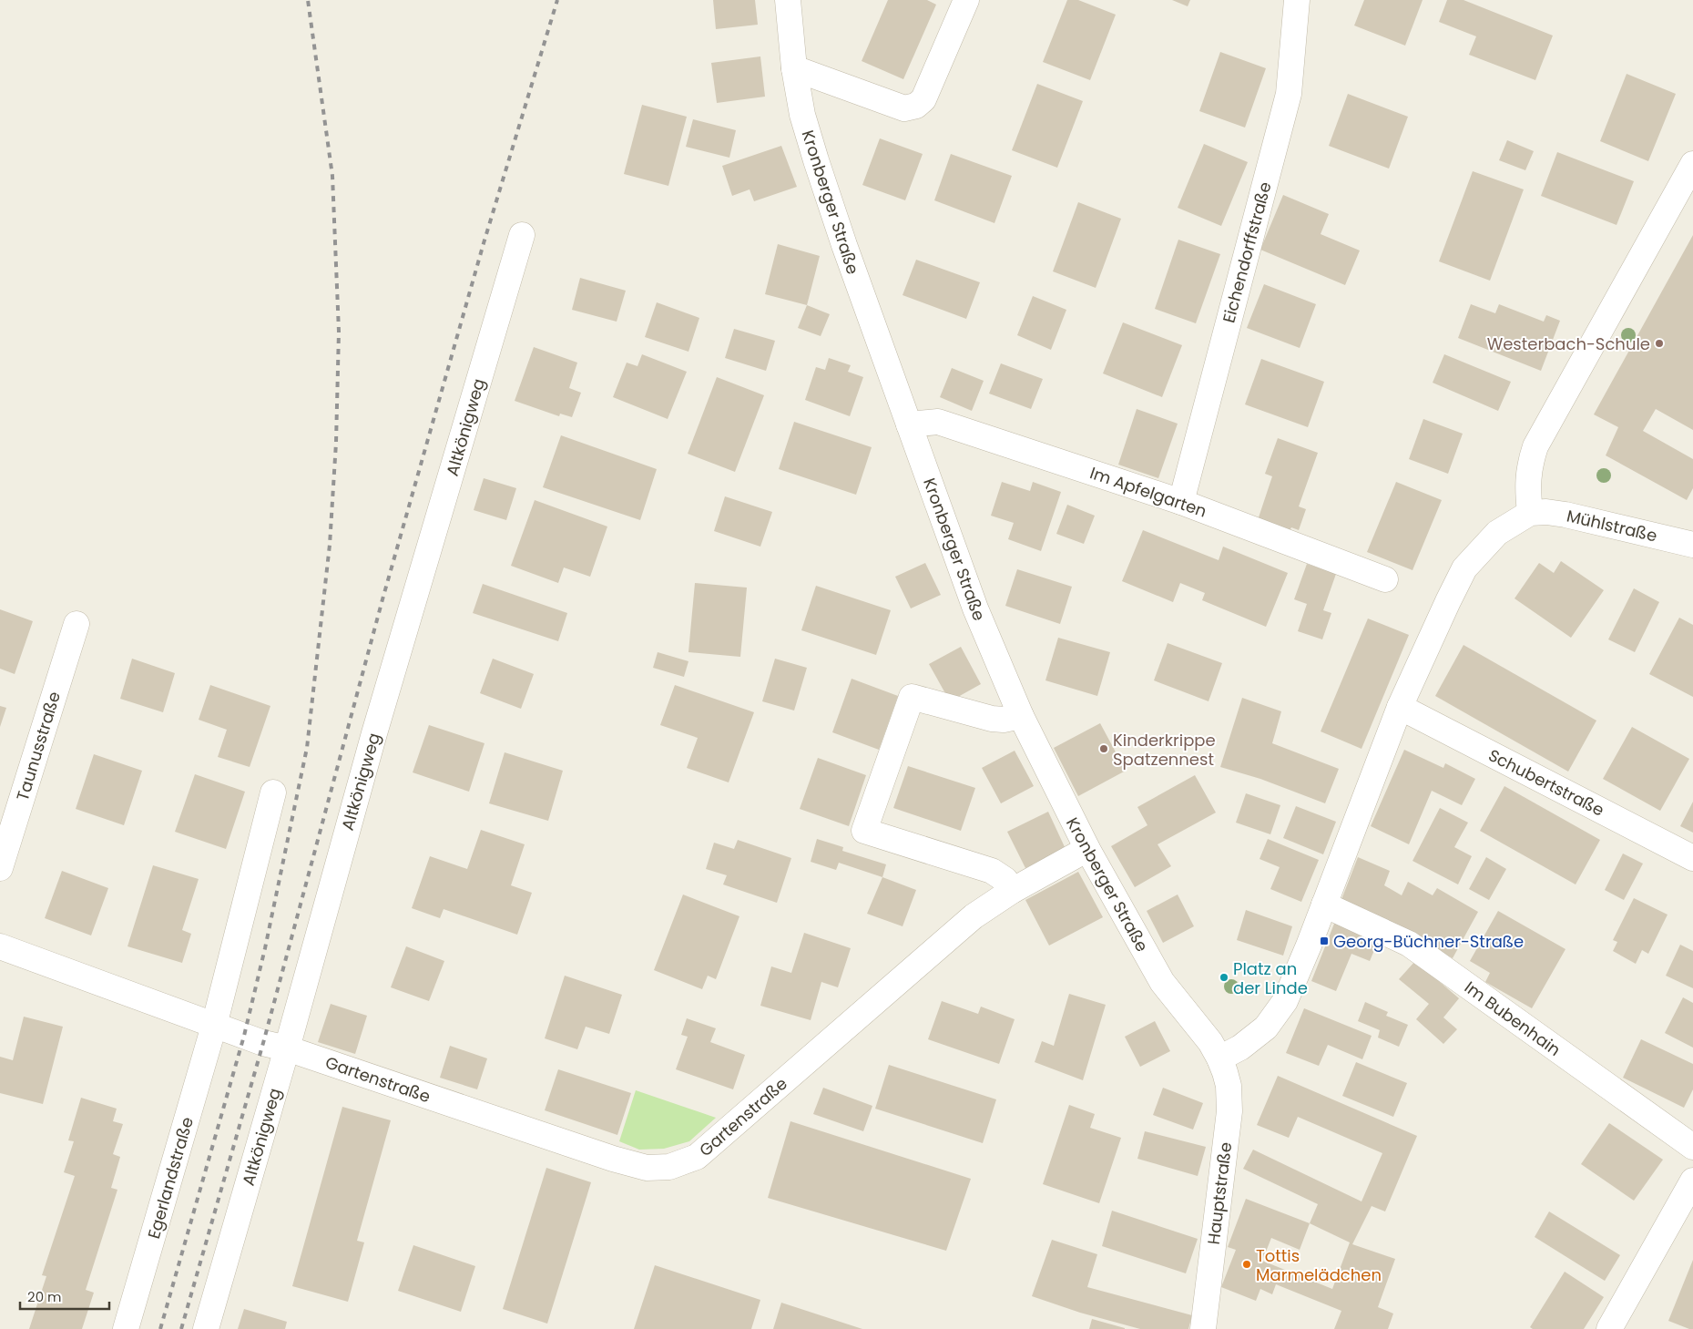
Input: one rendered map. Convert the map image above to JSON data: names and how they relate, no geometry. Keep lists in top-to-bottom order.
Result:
{
  "streets": {
    "street": [
      "Kronberger Straße",
      "Eichendorffstraße",
      "Altkönigweg",
      "Im Apfelgarten",
      "Mühlstraße",
      "Taunusstraße",
      "Schubertstraße",
      "Im Bubenhain",
      "Gartenstraße",
      "Egerlandstraße",
      "Hauptstraße"
    ]
  },
  "crossings": [
    ["Kronberger Straße", "Im Apfelgarten"],
    ["Kronberger Straße", "Gartenstraße"],
    ["Kronberger Straße", "Hauptstraße"],
    ["Eichendorffstraße", "Im Apfelgarten"],
    ["Altkönigweg", "Gartenstraße"]
  ],
  "places": {
    "other": [
      "Westerbach-Schule",
      "Kinderkrippe Spatzennest",
      "Platz an der Linde",
      "Tottis Marmelädchen"
    ],
    "transit": ["Georg-Büchner-Straße"]
  },
  "scale_bar": "20 m"
}
